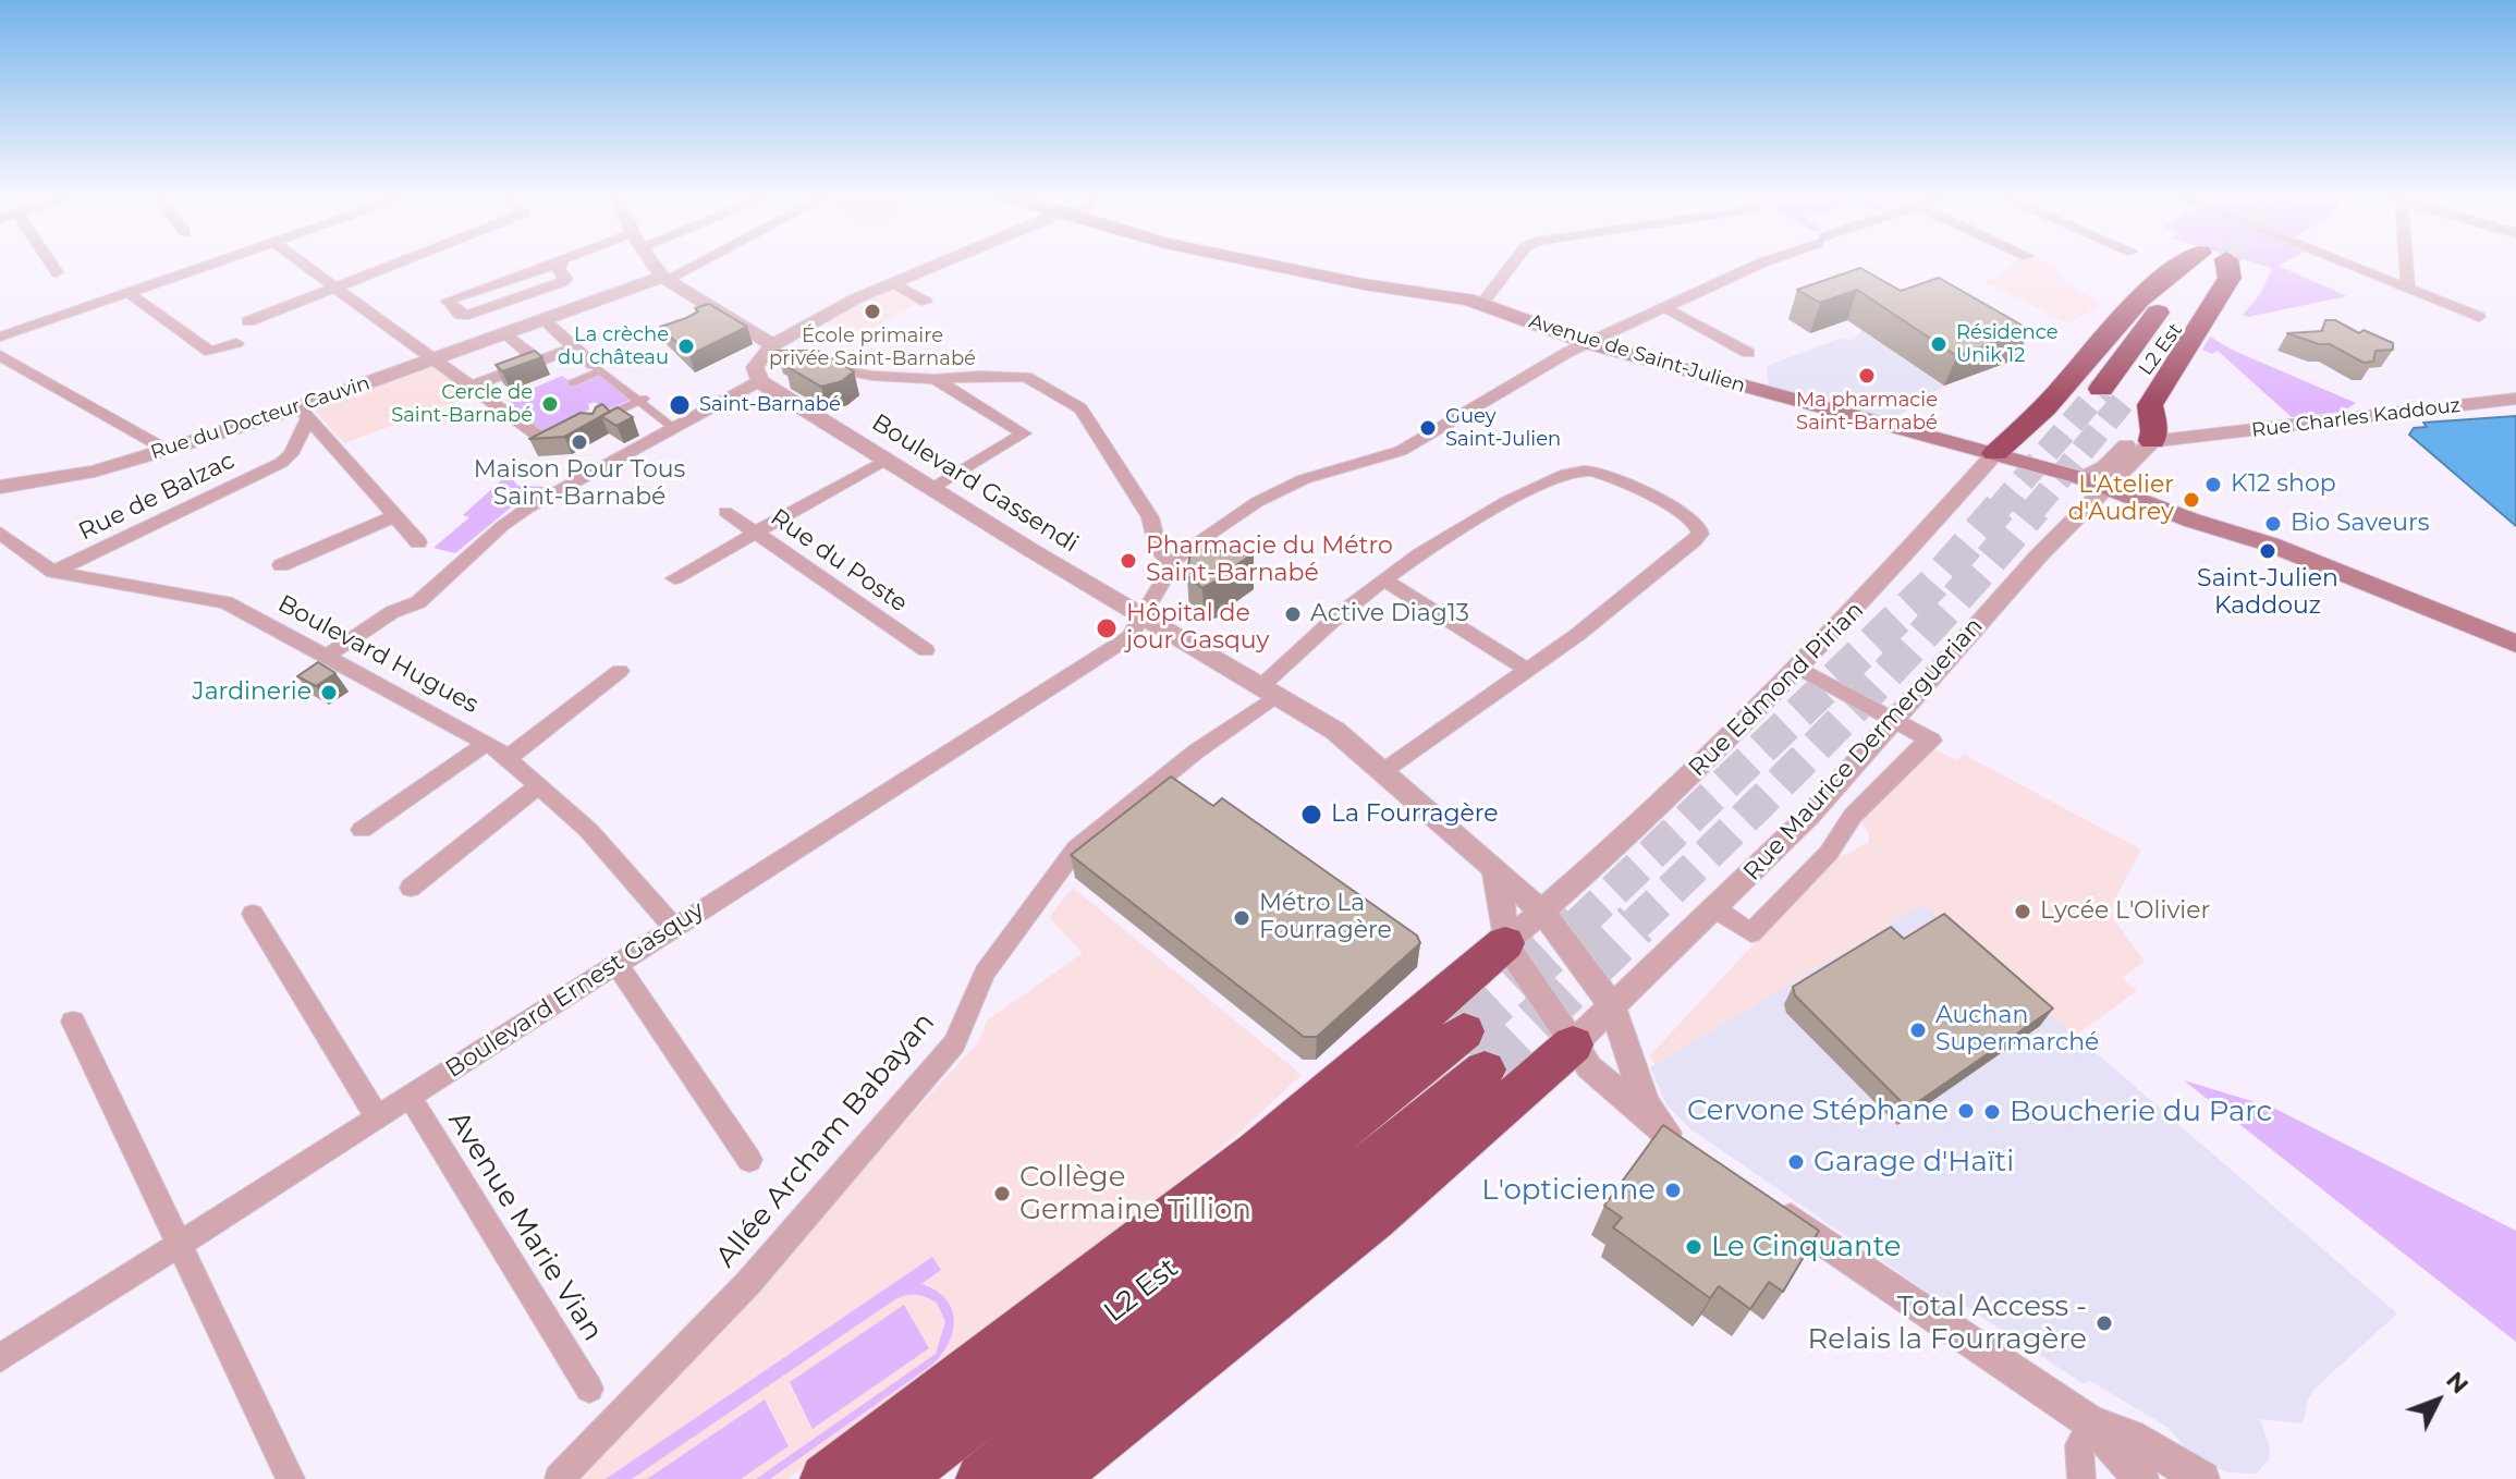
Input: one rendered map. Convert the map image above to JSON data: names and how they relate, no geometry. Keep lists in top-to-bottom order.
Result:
{
  "streets": {
    "highway": ["L2 Est"],
    "main road": ["Avenue de Saint-Julien"],
    "street": [
      "Rue du Docteur Cauvin",
      "Rue Charles Kaddouz",
      "Boulevard Gassendi",
      "Rue de Balzac",
      "Rue du Poste",
      "Boulevard Hugues",
      "Rue Edmond Pirian",
      "Rue Maurice Dermerguerian",
      "Boulevard Ernest Gasquy",
      "Allée Archam Babayan",
      "Avenue Marie Vian"
    ]
  },
  "crossings": [
    ["L2 Est", "Avenue de Saint-Julien"],
    ["L2 Est", "Rue Charles Kaddouz"],
    ["L2 Est", "Rue Edmond Pirian"],
    ["Avenue de Saint-Julien", "Rue Charles Kaddouz"],
    ["Avenue de Saint-Julien", "Rue Edmond Pirian"],
    ["Avenue de Saint-Julien", "Rue Maurice Dermerguerian"],
    ["Avenue de Saint-Julien", "Boulevard Ernest Gasquy"],
    ["Rue du Docteur Cauvin", "Rue de Balzac"],
    ["Boulevard Gassendi", "Rue Edmond Pirian"],
    ["Boulevard Gassendi", "Rue Maurice Dermerguerian"],
    ["Boulevard Gassendi", "Boulevard Ernest Gasquy"],
    ["Boulevard Gassendi", "Allée Archam Babayan"],
    ["Rue de Balzac", "Boulevard Hugues"],
    ["Boulevard Hugues", "Boulevard Ernest Gasquy"],
    ["Boulevard Ernest Gasquy", "Avenue Marie Vian"]
  ],
  "places": [
    "École primaire privée Saint-Barnabé",
    "Résidence Unik 12",
    "La crèche du château",
    "Ma pharmacie Saint-Barnabé",
    "Cercle de Saint-Barnabé",
    "Saint-Barnabé",
    "Guey Saint-Julien",
    "Maison Pour Tous Saint-Barnabé",
    "K12 shop",
    "L'Atelier d'Audrey",
    "Bio Saveurs",
    "Saint-Julien Kaddouz",
    "Pharmacie du Métro Saint-Barnabé",
    "Active Diag13",
    "Hôpital de jour Gasquy",
    "Jardinerie",
    "La Fourragère",
    "Lycée L'Olivier",
    "Métro La Fourragère",
    "Auchan Supermarché",
    "Cervone Stéphane",
    "Boucherie du Parc",
    "Garage d'Haïti",
    "L'opticienne",
    "Collège Germaine Tillion",
    "Le Cinquante",
    "Total Access - Relais la Fourragère"
  ],
  "north": "top right"
}
